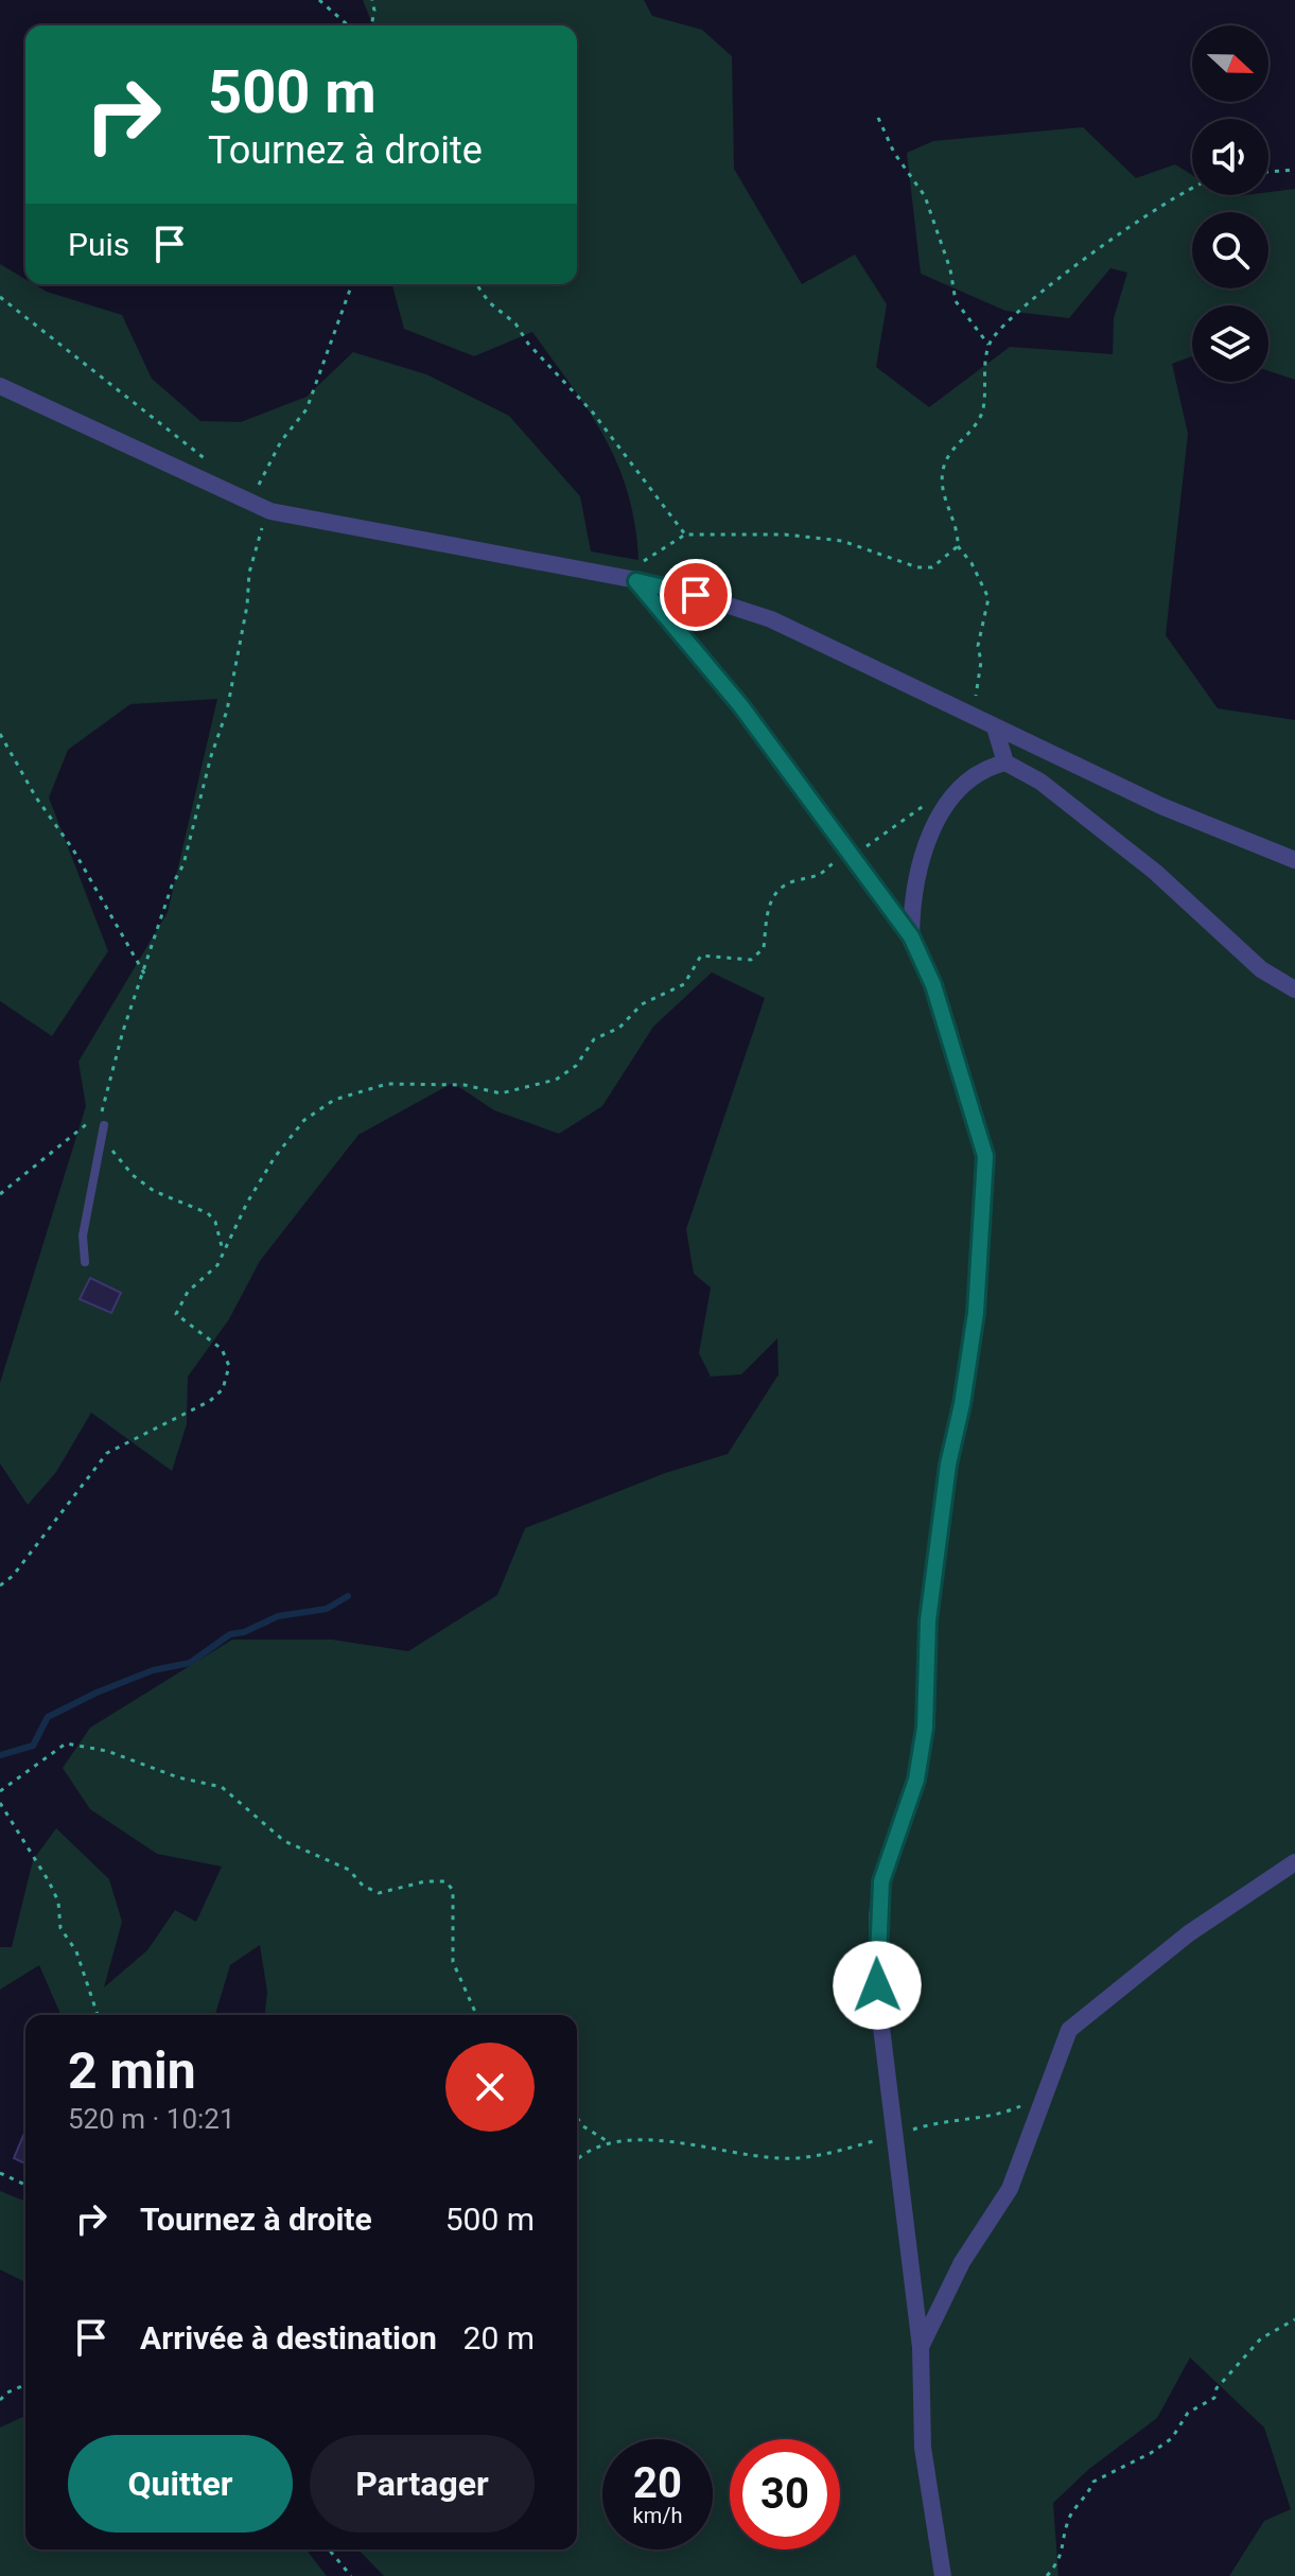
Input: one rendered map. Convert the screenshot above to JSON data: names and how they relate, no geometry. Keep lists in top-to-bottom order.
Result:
{
  "north": "right",
  "page": {
    "turn": ["500 m", "Tournez à droite"],
    "then": "Puis",
    "heading": ["2 min", "520 m · 10:21"],
    "list": [
      {
        "name": "Tournez à droite",
        "value": "500 m"
      },
      {
        "name": "Arrivée à destination",
        "value": "20 m"
      }
    ],
    "buttons": ["Quitter", "Partager"],
    "speed": "20 km/h",
    "limit": "30"
  }
}
